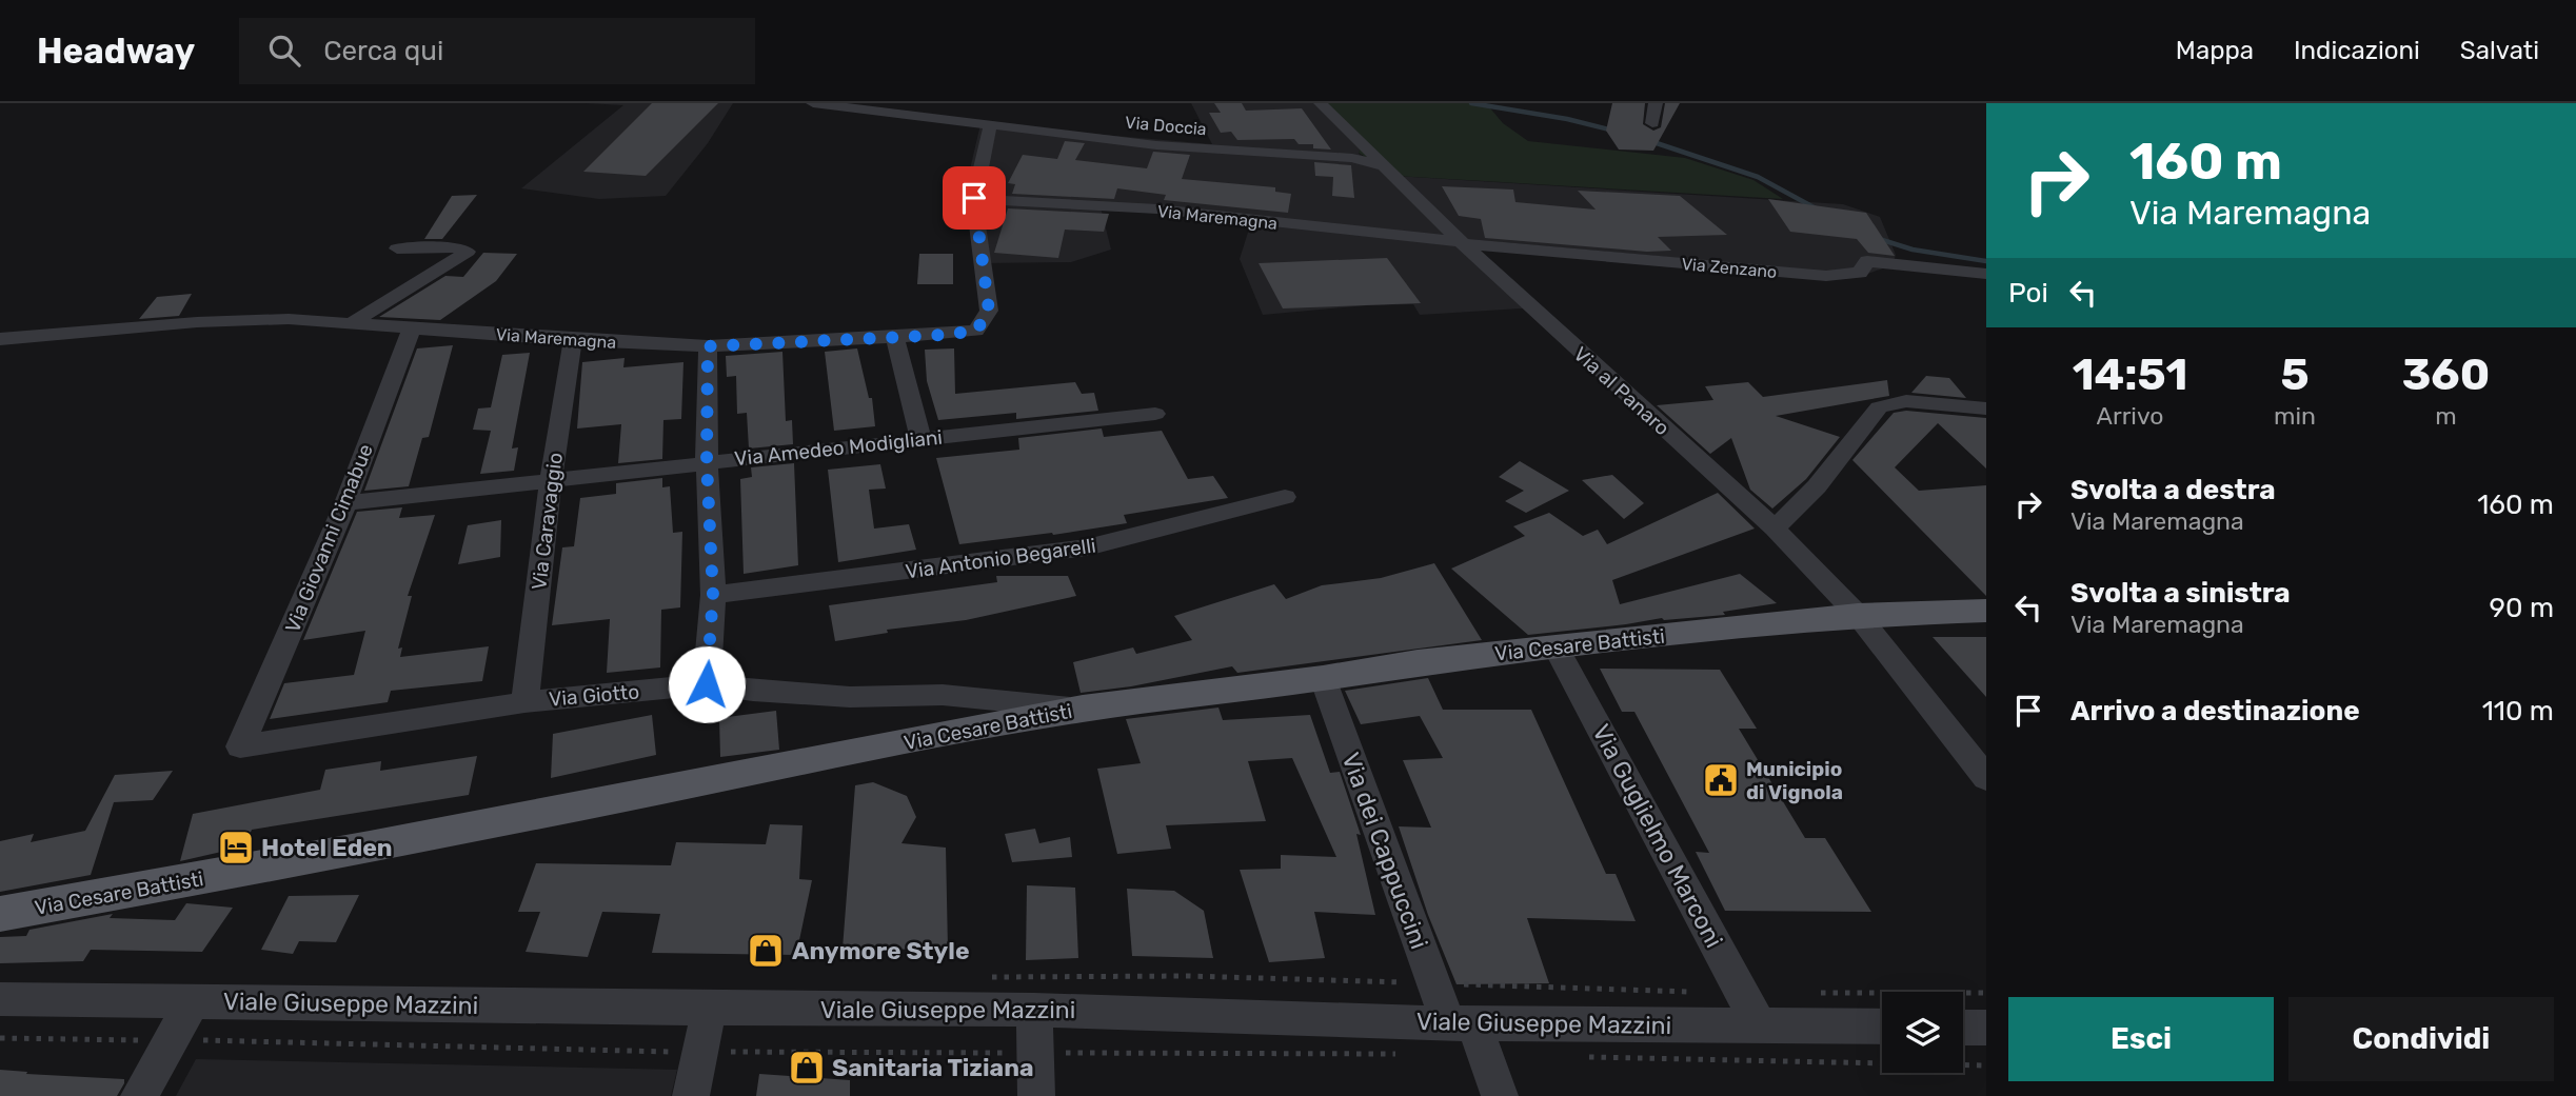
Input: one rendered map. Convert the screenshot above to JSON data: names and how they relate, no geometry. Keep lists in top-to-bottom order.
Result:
{
  "streets": {
    "main road": ["Via Cesare Battisti"],
    "street": [
      "Via Doccia",
      "Via Maremagna",
      "Via Zenzano",
      "Via al Panaro",
      "Via Amedeo Modigliani",
      "Via Caravaggio",
      "Via Giovanni Cimabue",
      "Via Antonio Begarelli",
      "Via Giotto",
      "Via Guglielmo Marconi",
      "Via dei Cappuccini",
      "Viale Giuseppe Mazzini"
    ]
  },
  "crossings": [
    ["Via Doccia", "Via Maremagna"],
    ["Via Doccia", "Via al Panaro"],
    ["Via Maremagna", "Via Zenzano"],
    ["Via Maremagna", "Via al Panaro"],
    ["Via Maremagna", "Via Caravaggio"],
    ["Via Maremagna", "Via Giovanni Cimabue"],
    ["Via Zenzano", "Via al Panaro"],
    ["Via al Panaro", "Via Cesare Battisti"],
    ["Via Amedeo Modigliani", "Via Caravaggio"],
    ["Via Amedeo Modigliani", "Via Giovanni Cimabue"],
    ["Via Caravaggio", "Via Giotto"],
    ["Via Giovanni Cimabue", "Via Giotto"],
    ["Via Cesare Battisti", "Via Giotto"],
    ["Via Cesare Battisti", "Via Guglielmo Marconi"],
    ["Via Cesare Battisti", "Via dei Cappuccini"],
    ["Via Guglielmo Marconi", "Viale Giuseppe Mazzini"],
    ["Via dei Cappuccini", "Viale Giuseppe Mazzini"]
  ],
  "places": {
    "public building": ["Municipio di Vignola"],
    "hotel": ["Hotel Eden"],
    "shop": ["Anymore Style", "Sanitaria Tiziana"]
  },
  "page": {
    "header": "Headway",
    "search": "Cerca qui",
    "nav": ["Mappa", "Indicazioni", "Salvati"],
    "turn": ["160 m", "Via Maremagna"],
    "then": "Poi",
    "eta": [
      "14:51",
      "Arrivo",
      "5",
      "min",
      "360",
      "m"
    ],
    "list": [
      {
        "name": "Svolta a destra",
        "note": "Via Maremagna",
        "value": "160 m"
      },
      {
        "name": "Svolta a sinistra",
        "note": "Via Maremagna",
        "value": "90 m"
      },
      {
        "name": "Arrivo a destinazione",
        "value": "110 m"
      }
    ],
    "buttons": ["Esci", "Condividi"]
  }
}
